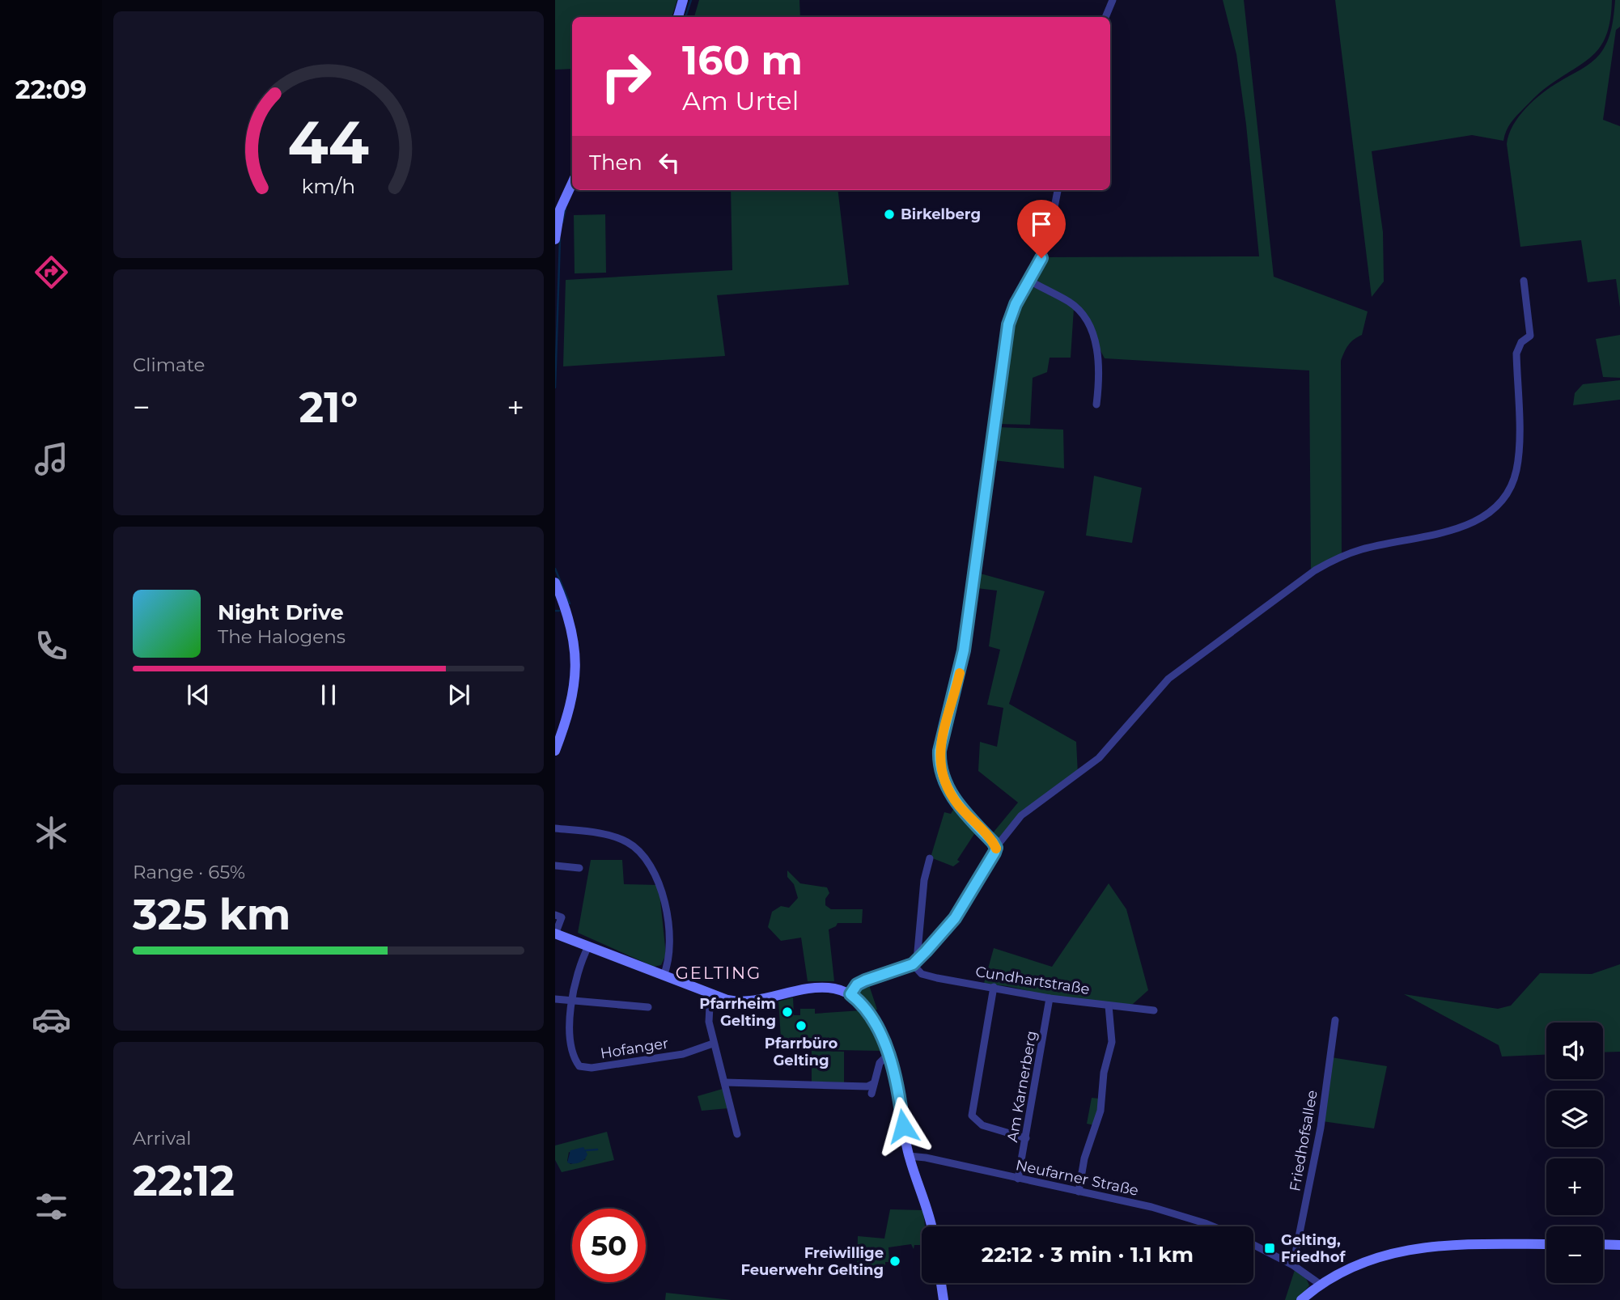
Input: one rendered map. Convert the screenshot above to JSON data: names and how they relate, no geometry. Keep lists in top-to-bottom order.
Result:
{
  "streets": {
    "street": [
      "Cundhartstraße",
      "Hofanger",
      "Am Karnerberg",
      "Friedhofsallee",
      "Neufarner Straße"
    ]
  },
  "crossings": [
    ["Cundhartstraße", "Am Karnerberg"],
    ["Am Karnerberg", "Neufarner Straße"]
  ],
  "districts": ["GELTING"],
  "places": {
    "other": [
      "Birkelberg",
      "Pfarrheim Gelting",
      "Pfarrbüro Gelting",
      "Freiwillige Feuerwehr Gelting"
    ],
    "transit": ["Gelting, Friedhof"]
  },
  "page": {
    "tabs": "22:09",
    "turn": ["160 m", "Am Urtel"],
    "then": "Then",
    "tile": [
      "Climate",
      ["Range · 65%", "325 km"],
      ["Arrival", "22:12"]
    ],
    "heat": ["−", "21°", "+"],
    "song": ["Night Drive", "The Halogens"],
    "map_buttons": ["+", "−"],
    "limit": "50",
    "trip": "22:12 · 3 min · 1.1 km",
    "gauge": ["44", "km/h"]
  }
}
